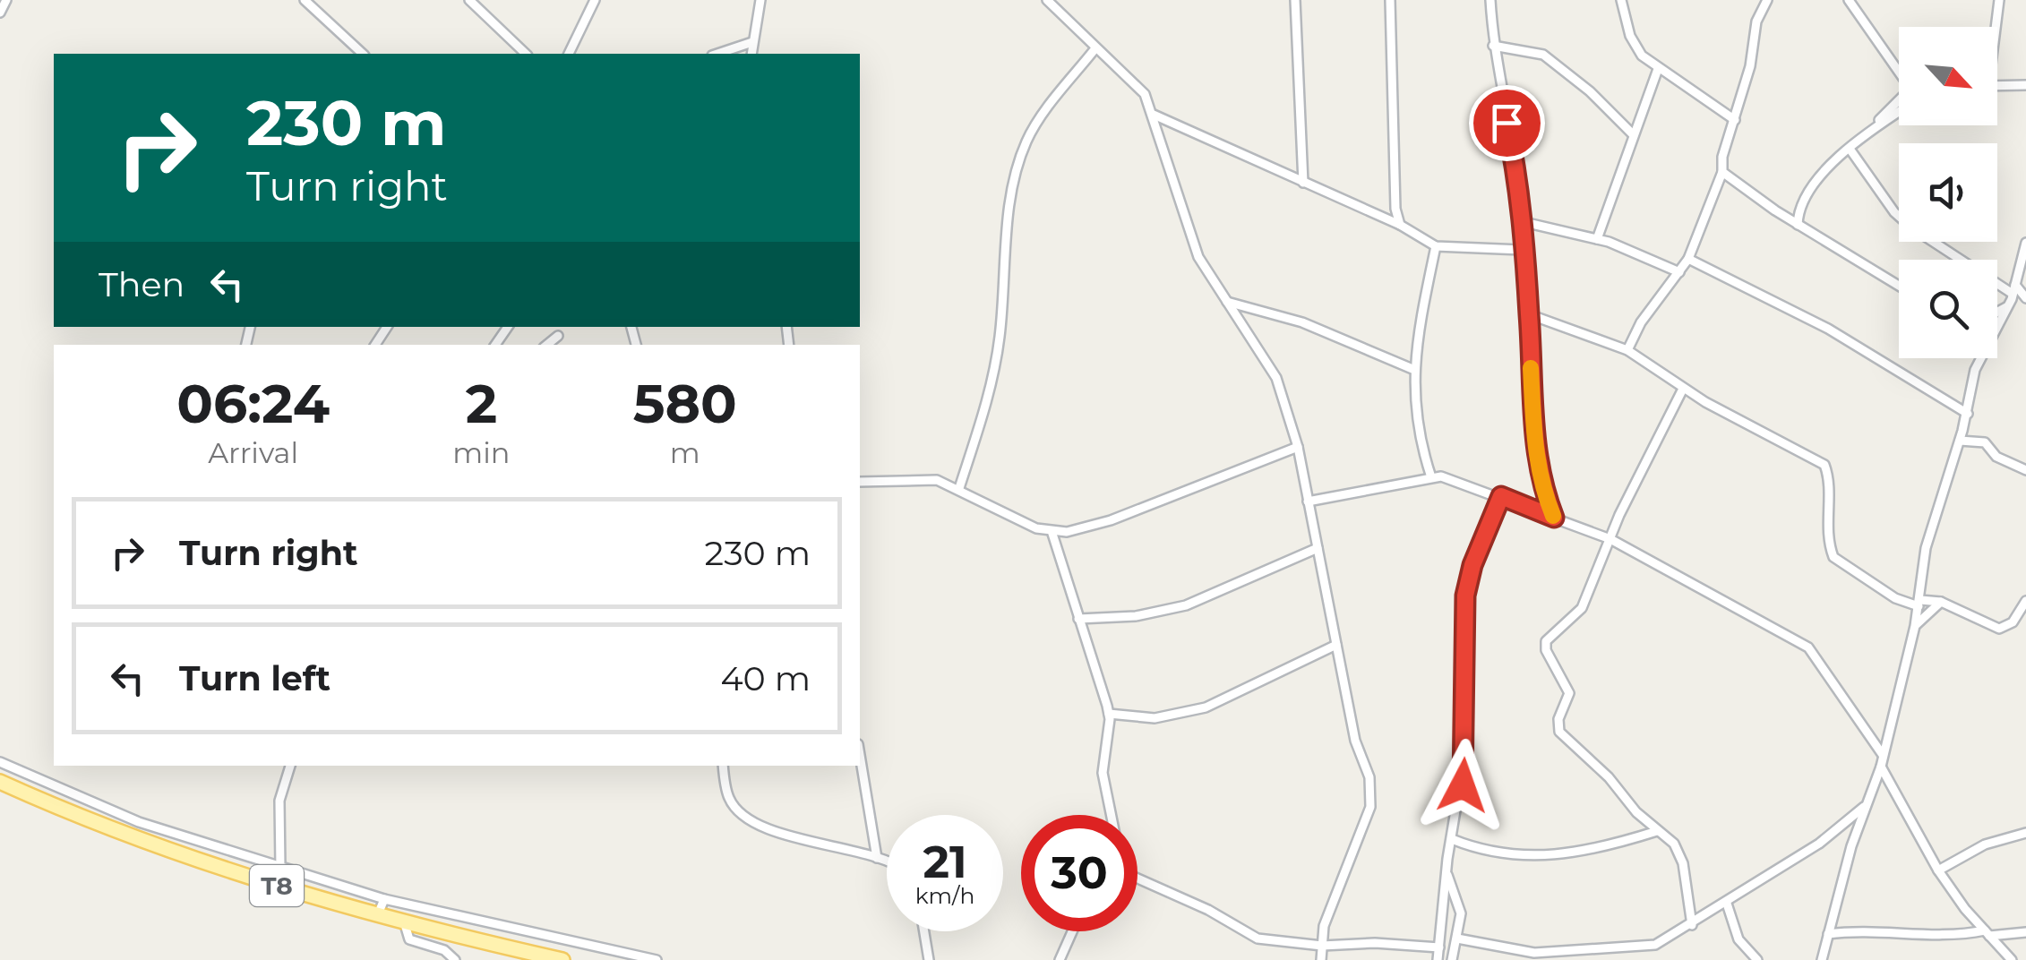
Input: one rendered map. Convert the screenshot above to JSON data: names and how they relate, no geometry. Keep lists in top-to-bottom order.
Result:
{
  "streets": {
    "main road": ["T8"]
  },
  "north": "bottom right",
  "page": {
    "turn": ["230 m", "Turn right"],
    "then": "Then",
    "eta": [
      "06:24",
      "Arrival",
      "2",
      "min",
      "580",
      "m"
    ],
    "list": [
      {
        "name": "Turn right",
        "value": "230 m"
      },
      {
        "name": "Turn left",
        "value": "40 m"
      }
    ],
    "speed": "21 km/h",
    "limit": "30"
  }
}
